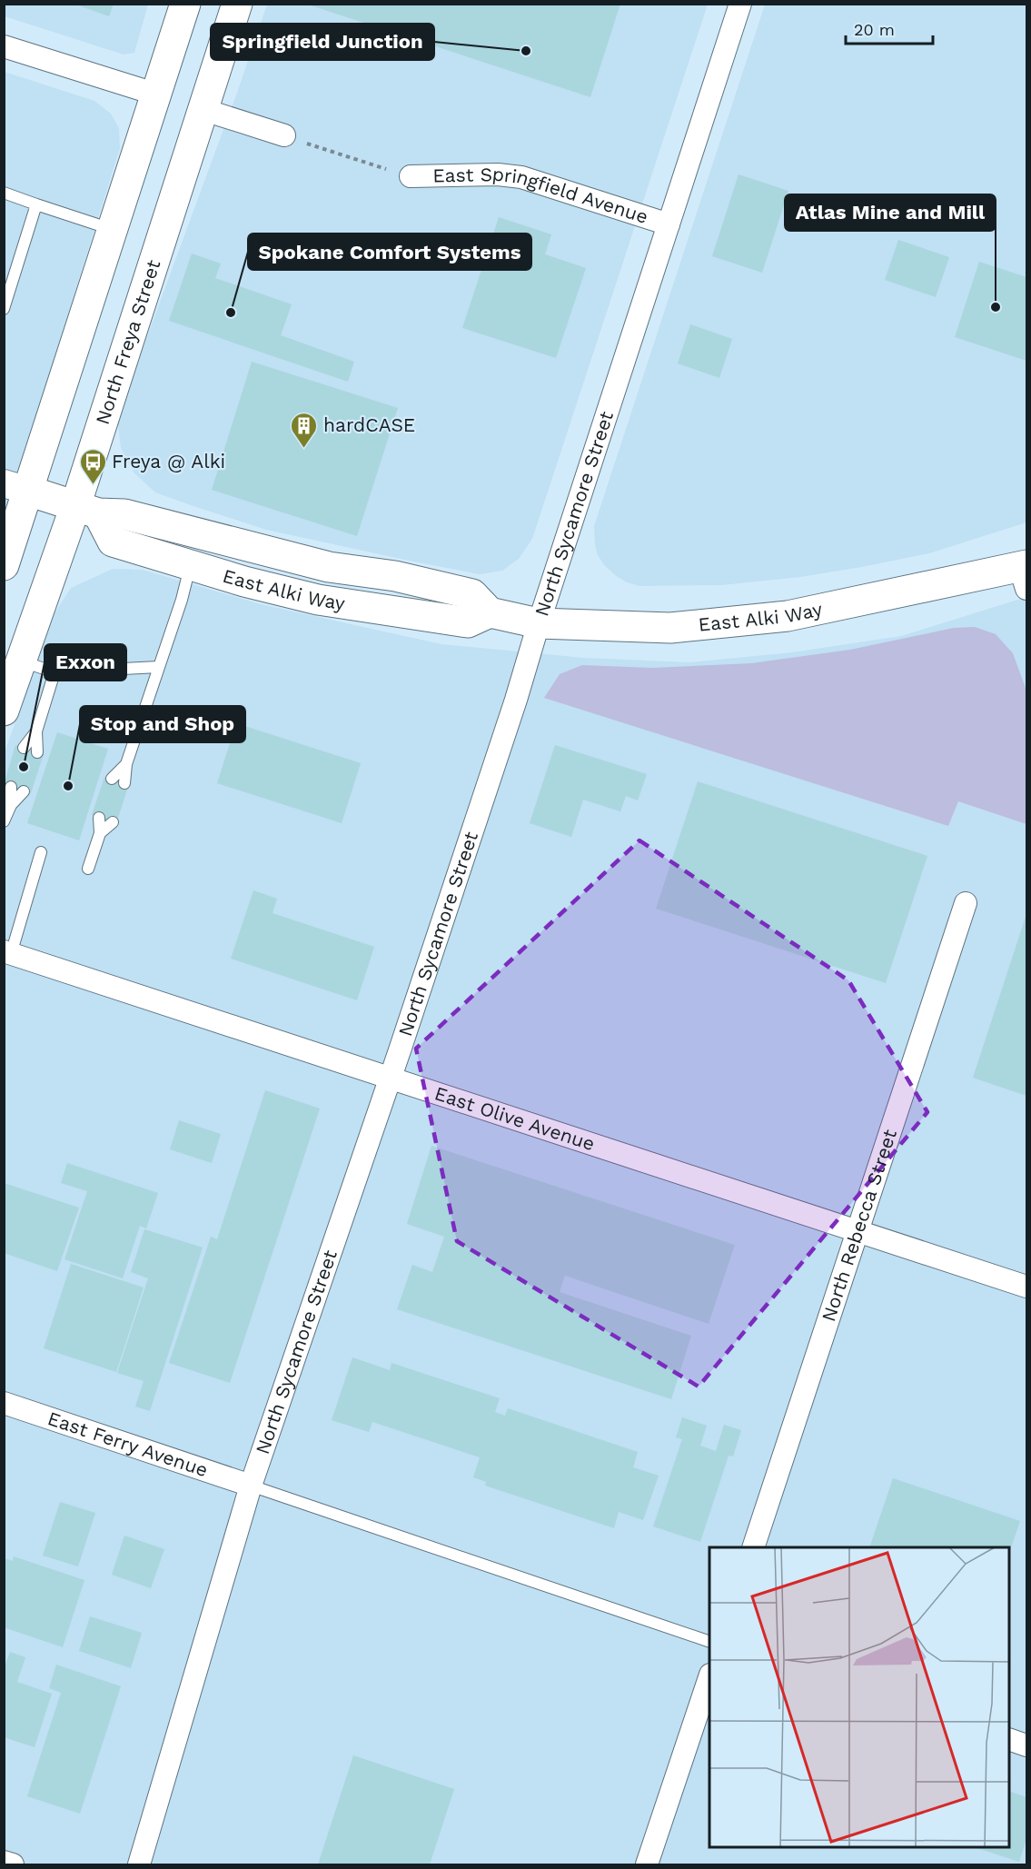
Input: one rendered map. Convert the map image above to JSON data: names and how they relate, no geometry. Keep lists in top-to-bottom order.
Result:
{
  "streets": {
    "main road": ["North Freya Street", "East Alki Way"],
    "street": [
      "East Springfield Avenue",
      "North Sycamore Street",
      "East Olive Avenue",
      "North Rebecca Street",
      "East Ferry Avenue"
    ]
  },
  "crossings": [
    ["East Springfield Avenue", "North Sycamore Street"],
    ["North Freya Street", "East Alki Way"],
    ["North Sycamore Street", "East Alki Way"],
    ["North Sycamore Street", "East Olive Avenue"],
    ["North Sycamore Street", "East Ferry Avenue"],
    ["East Olive Avenue", "North Rebecca Street"]
  ],
  "places": {
    "other": [
      "Springfield Junction",
      "Atlas Mine and Mill",
      "Spokane Comfort Systems",
      "Exxon",
      "Stop and Shop"
    ],
    "building": ["hardCASE"],
    "bus stop": ["Freya @ Alki"]
  },
  "scale_bar": "20 m"
}
